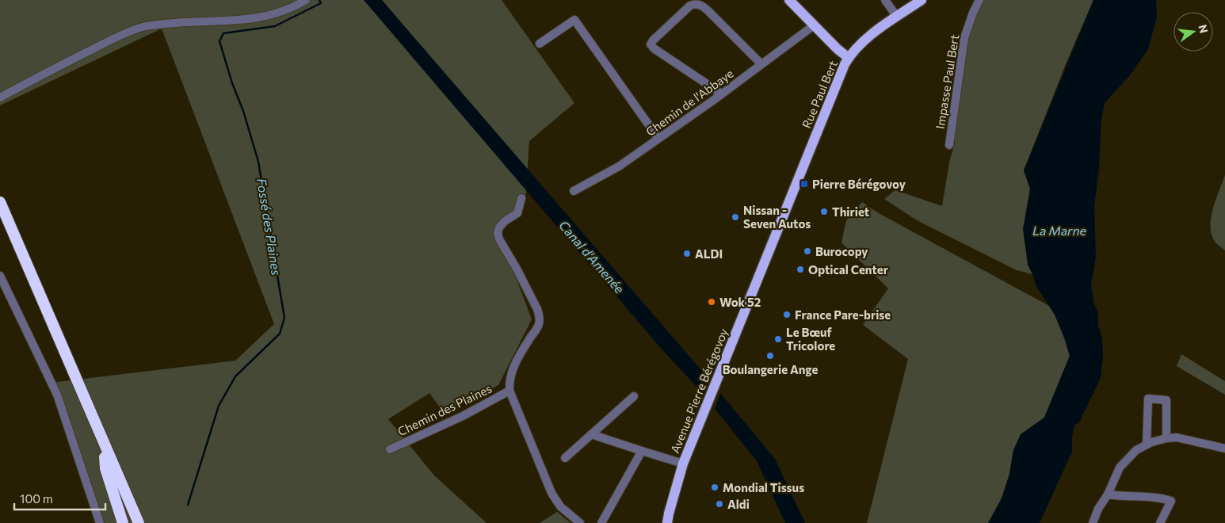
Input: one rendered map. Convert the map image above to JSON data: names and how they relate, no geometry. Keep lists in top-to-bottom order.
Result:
{
  "streets": {
    "main road": ["Rue Paul Bert", "Avenue Pierre Bérégovoy"],
    "street": ["Impasse Paul Bert", "Chemin de l'Abbaye", "Chemin des Plaines"]
  },
  "crossings": [
    ["Rue Paul Bert", "Avenue Pierre Bérégovoy"]
  ],
  "water": ["Fossé des Plaines", "La Marne", "Canal d'Amenée"],
  "places": {
    "transit": ["Pierre Bérégovoy"],
    "other": [
      "Thiriet",
      "Nissan - Seven Autos",
      "Burocopy",
      "ALDI",
      "Optical Center",
      "Wok 52",
      "France Pare-brise",
      "Le Bœuf Tricolore",
      "Boulangerie Ange",
      "Mondial Tissus",
      "Aldi"
    ]
  },
  "scale_bar": "100 m",
  "north": "right"
}
